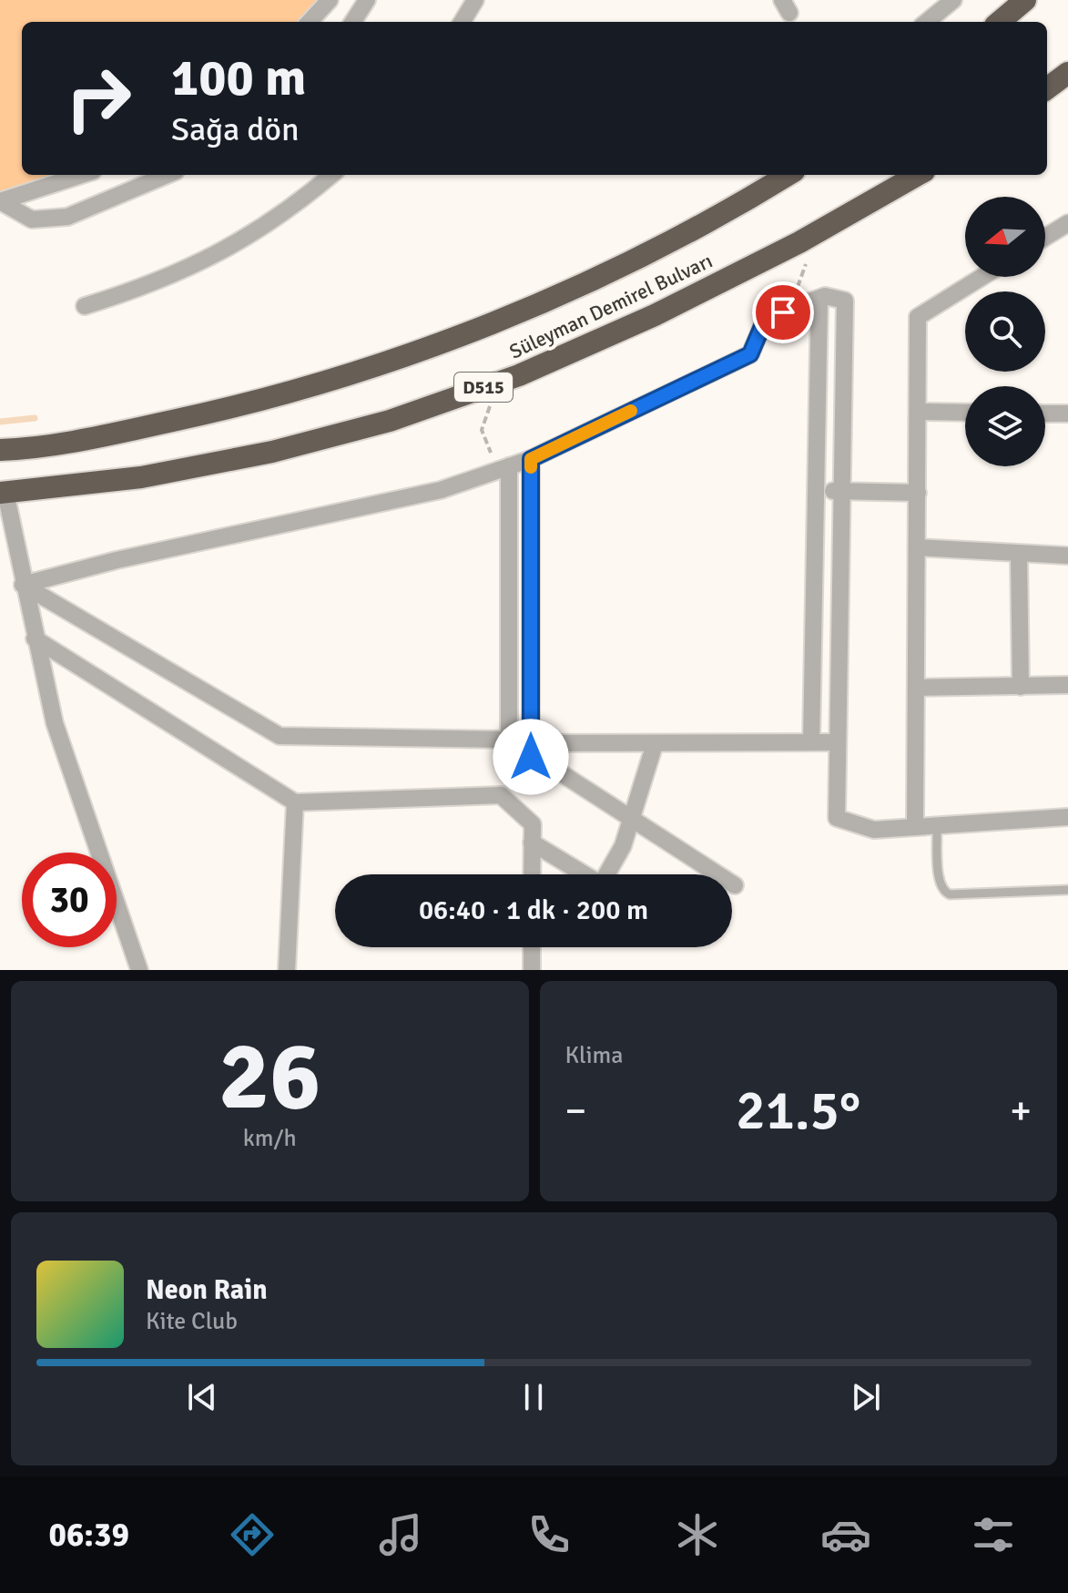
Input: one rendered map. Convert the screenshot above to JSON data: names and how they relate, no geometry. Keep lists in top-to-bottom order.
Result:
{
  "streets": {
    "highway": ["Süleyman Demirel Bulvarı", "D515"]
  },
  "north": "left",
  "page": {
    "turn": ["100 m", "Sağa dön"],
    "limit": "30",
    "trip": "06:40 · 1 dk · 200 m",
    "tile": [
      ["26", "km/h"],
      "Klima"
    ],
    "heat": ["−", "21.5°", "+"],
    "song": ["Neon Rain", "Kite Club"],
    "tabs": "06:39"
  }
}
